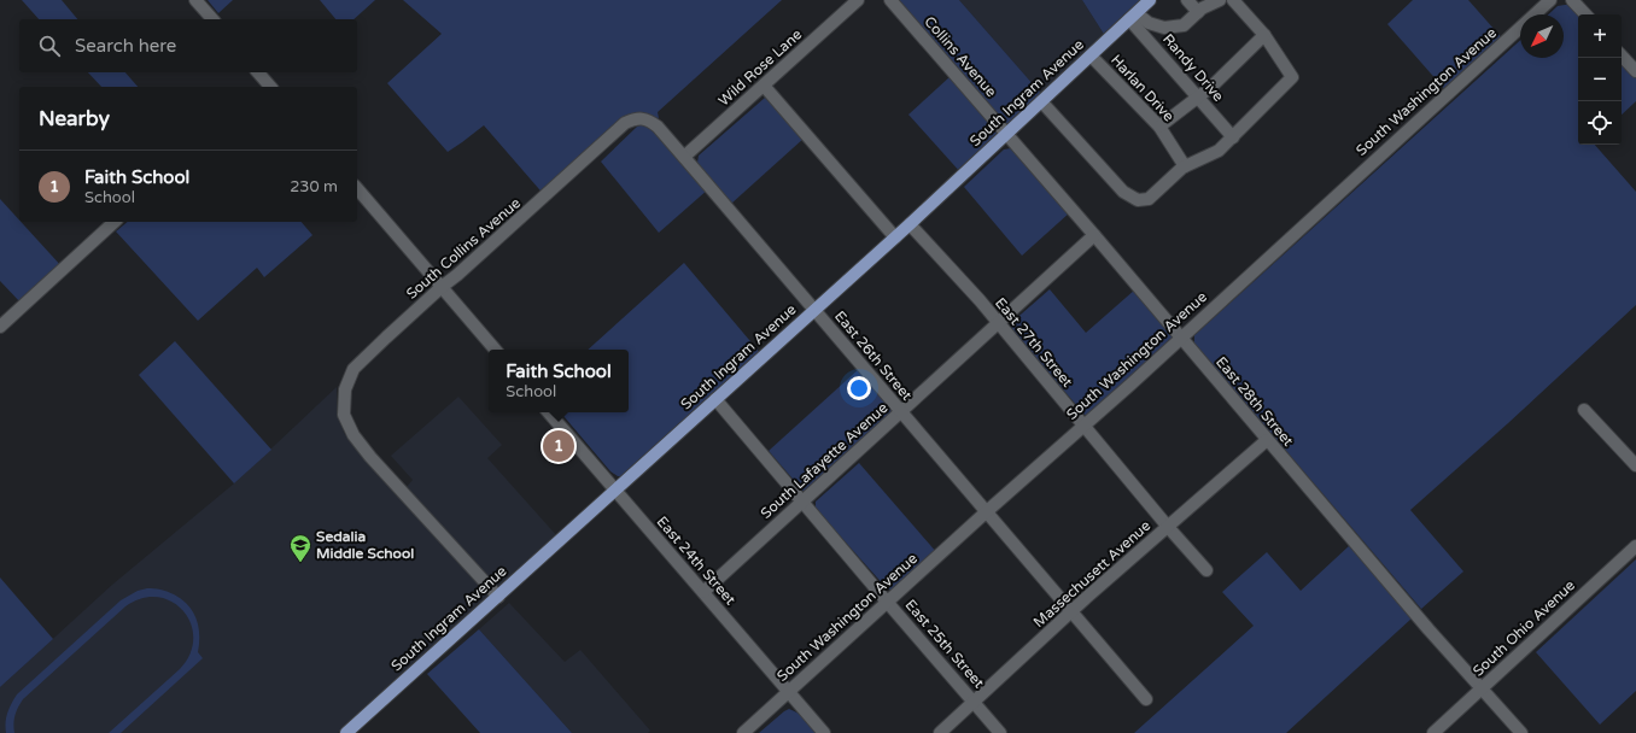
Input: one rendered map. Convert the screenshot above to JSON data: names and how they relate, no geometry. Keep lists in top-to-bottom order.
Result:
{
  "streets": {
    "main road": ["South Ingram Avenue"],
    "street": [
      "Collins Avenue",
      "Wild Rose Lane",
      "Randy Drive",
      "Harlan Drive",
      "South Washington Avenue",
      "South Collins Avenue",
      "East 27th Street",
      "East 26th Street",
      "East 28th Street",
      "South Lafayette Avenue",
      "East 24th Street",
      "Massechusett Avenue",
      "South Ohio Avenue",
      "East 25th Street"
    ]
  },
  "crossings": [
    ["Collins Avenue", "South Ingram Avenue"],
    ["Collins Avenue", "East 28th Street"],
    ["Wild Rose Lane", "East 26th Street"],
    ["Randy Drive", "South Ingram Avenue"],
    ["Harlan Drive", "South Ingram Avenue"],
    ["South Washington Avenue", "East 27th Street"],
    ["South Washington Avenue", "East 26th Street"],
    ["South Washington Avenue", "East 28th Street"],
    ["South Washington Avenue", "East 24th Street"],
    ["South Washington Avenue", "East 25th Street"],
    ["South Ingram Avenue", "South Collins Avenue"],
    ["South Ingram Avenue", "East 27th Street"],
    ["South Ingram Avenue", "East 26th Street"],
    ["South Ingram Avenue", "East 28th Street"],
    ["South Ingram Avenue", "East 24th Street"],
    ["South Ingram Avenue", "East 25th Street"],
    ["South Collins Avenue", "East 26th Street"],
    ["East 27th Street", "South Lafayette Avenue"],
    ["East 27th Street", "Massechusett Avenue"],
    ["East 26th Street", "South Lafayette Avenue"],
    ["East 26th Street", "Massechusett Avenue"],
    ["East 28th Street", "South Lafayette Avenue"],
    ["East 28th Street", "Massechusett Avenue"],
    ["East 28th Street", "South Ohio Avenue"],
    ["South Lafayette Avenue", "East 24th Street"],
    ["South Lafayette Avenue", "East 25th Street"],
    ["Massechusett Avenue", "East 25th Street"]
  ],
  "places": {
    "school or university": ["Sedalia Middle School"]
  },
  "north": "bottom left",
  "page": {
    "map_buttons": ["+", "−"],
    "search": "Search here",
    "heading": "Nearby",
    "list": [
      {
        "mark": "1",
        "name": "Faith School",
        "note": "School",
        "value": "230 m"
      }
    ],
    "popup": ["Faith School", "School"],
    "pins": "1"
  }
}
